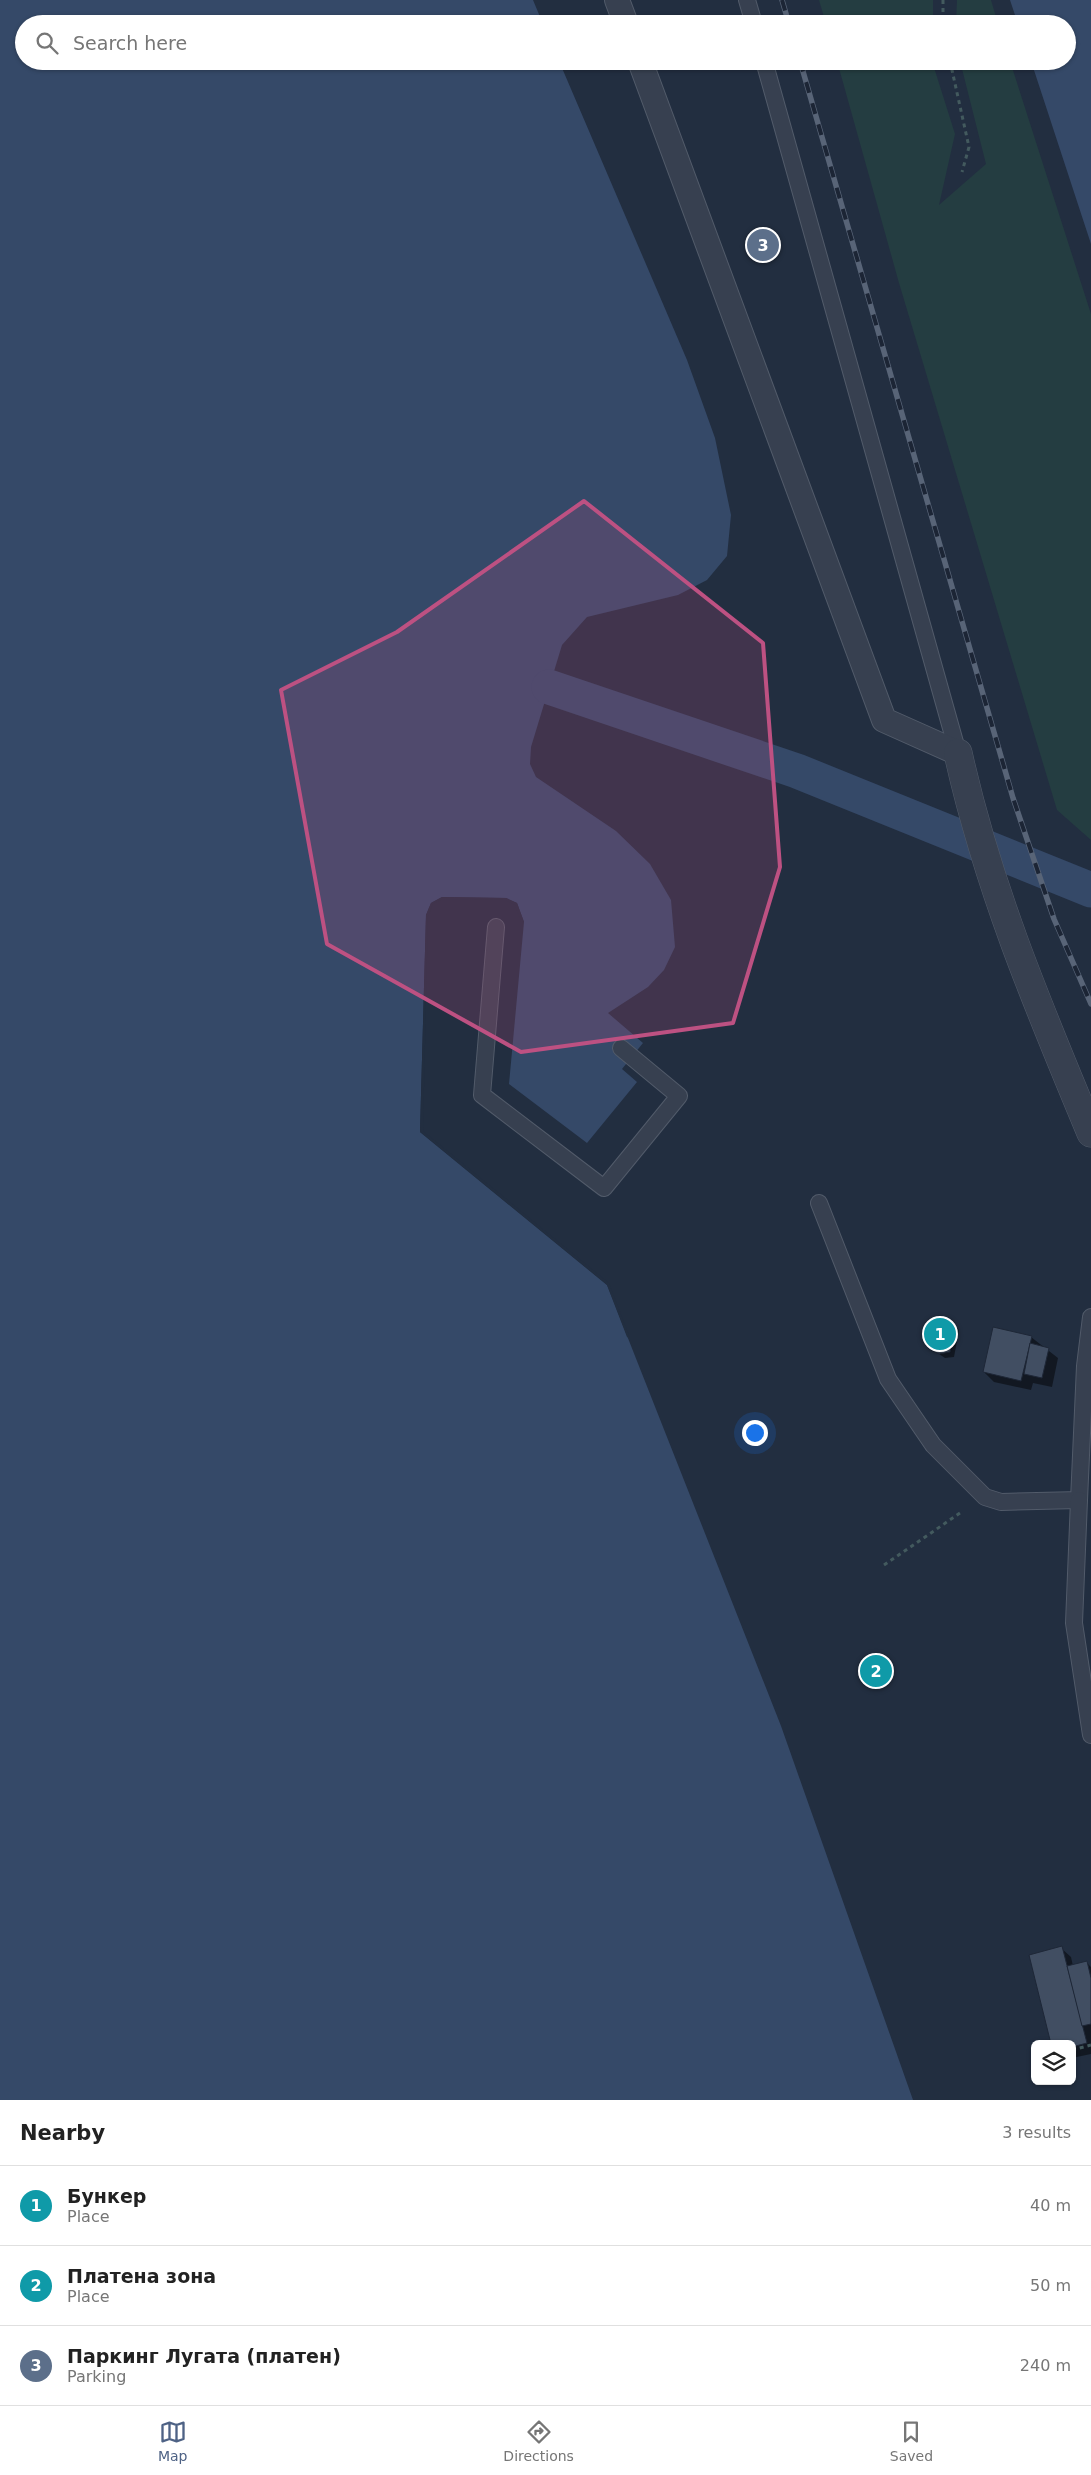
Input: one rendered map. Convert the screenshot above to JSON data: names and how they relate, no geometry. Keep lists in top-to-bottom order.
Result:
{
  "page": {
    "search": "Search here",
    "pins": ["3", "1", "2"],
    "heading": ["Nearby", "3 results"],
    "list": [
      {
        "mark": "1",
        "name": "Бункер",
        "note": "Place",
        "value": "40 m"
      },
      {
        "mark": "2",
        "name": "Платена зона",
        "note": "Place",
        "value": "50 m"
      },
      {
        "mark": "3",
        "name": "Паркинг Лугата (платен)",
        "note": "Parking",
        "value": "240 m"
      }
    ],
    "nav": ["Map", "Directions", "Saved"]
  }
}
